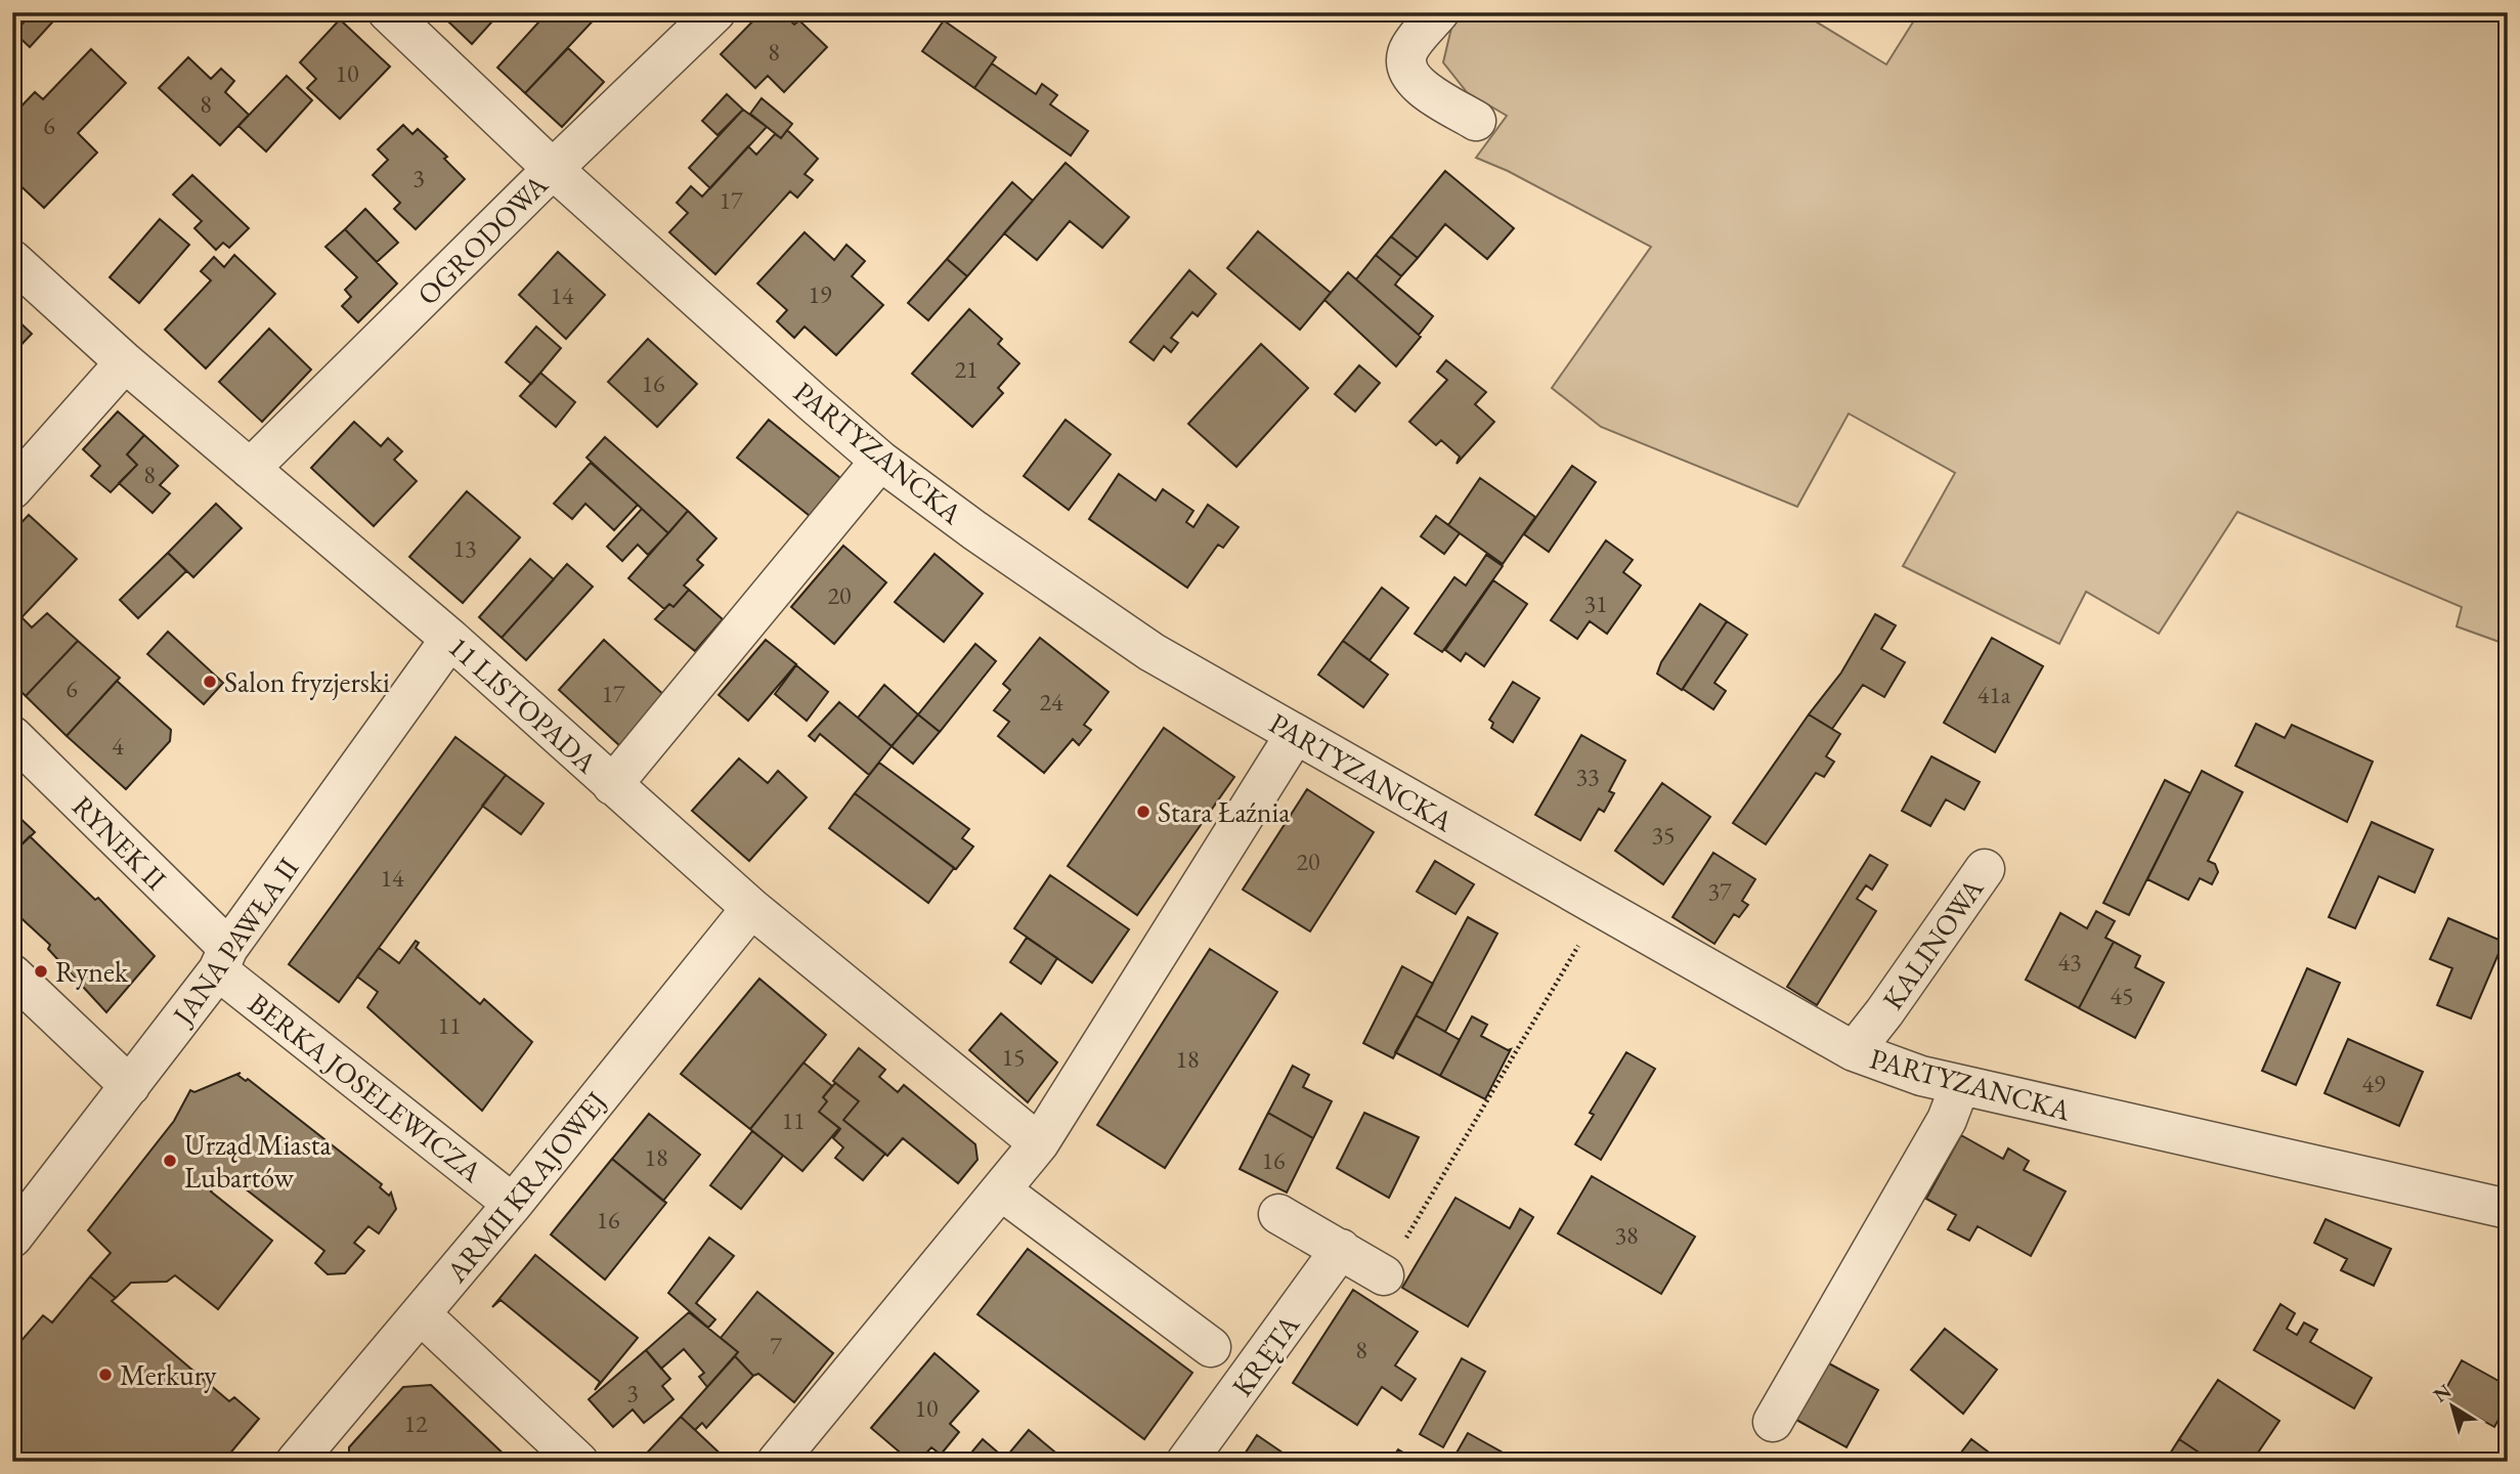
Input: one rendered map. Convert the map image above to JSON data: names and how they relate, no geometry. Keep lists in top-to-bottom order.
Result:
{
  "streets": {
    "street": [
      "OGRODOWA",
      "PARTYZANCKA",
      "11 LISTOPADA",
      "RYNEK II",
      "JANA PAWŁA II",
      "KALINOWA",
      "BERKA JOSELEWICZA",
      "ARMII KRAJOWEJ",
      "KRĘTA"
    ]
  },
  "crossings": [
    ["OGRODOWA", "PARTYZANCKA"],
    ["OGRODOWA", "11 LISTOPADA"],
    ["PARTYZANCKA", "KALINOWA"],
    ["11 LISTOPADA", "JANA PAWŁA II"],
    ["11 LISTOPADA", "ARMII KRAJOWEJ"],
    ["RYNEK II", "JANA PAWŁA II"],
    ["RYNEK II", "BERKA JOSELEWICZA"],
    ["JANA PAWŁA II", "BERKA JOSELEWICZA"],
    ["BERKA JOSELEWICZA", "ARMII KRAJOWEJ"]
  ],
  "places": [
    "Salon fryzjerski",
    "Stara Łaźnia",
    "Rynek",
    "Urząd Miasta Lubartów",
    "Merkury"
  ],
  "house_numbers": [
    "8",
    "10",
    "8",
    "6",
    "3",
    "17",
    "19",
    "14",
    "21",
    "16",
    "8",
    "13",
    "20",
    "31",
    "6",
    "17",
    "41a",
    "24",
    "4",
    "33",
    "35",
    "20",
    "14",
    "37",
    "43",
    "45",
    "11",
    "15",
    "18",
    "49",
    "11",
    "18",
    "16",
    "16",
    "38",
    "7",
    "8",
    "3",
    "10",
    "12"
  ],
  "north": "top left"
}
